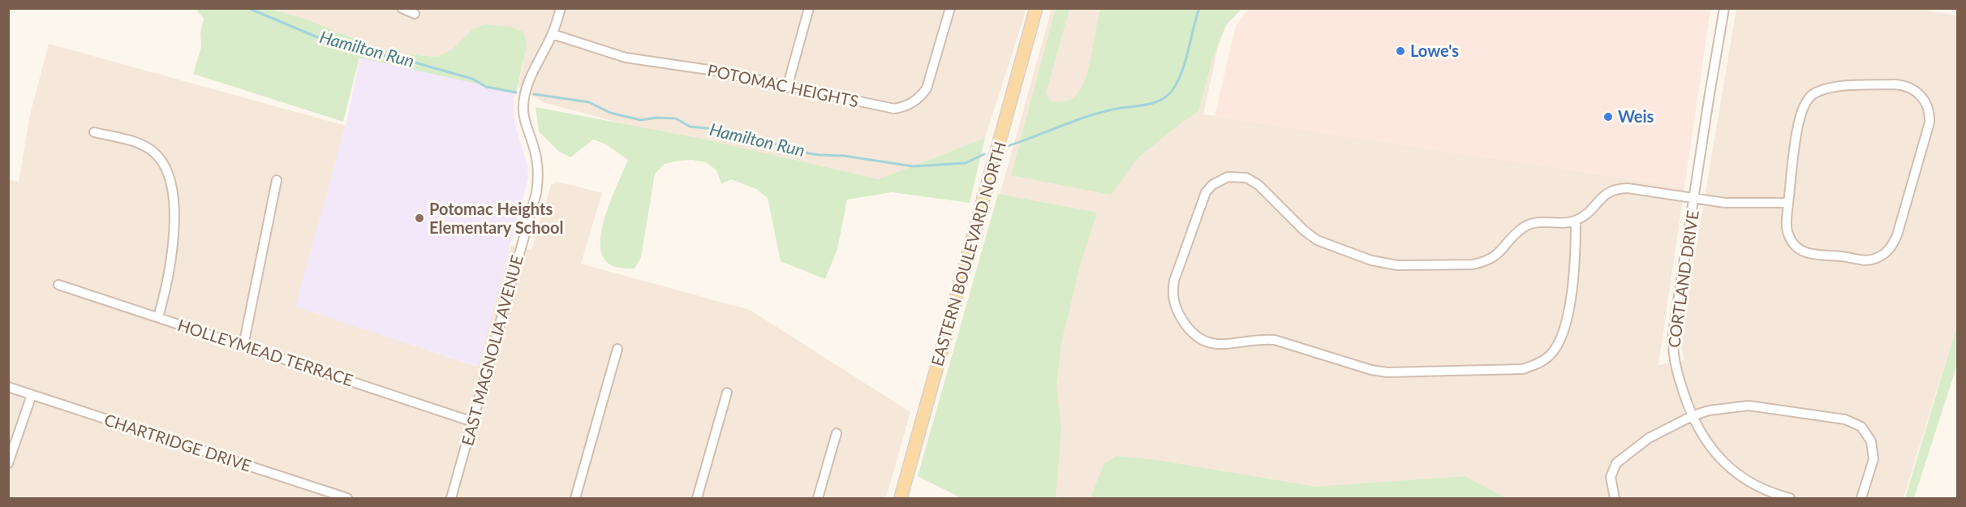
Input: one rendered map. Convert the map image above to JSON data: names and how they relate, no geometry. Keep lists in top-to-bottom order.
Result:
{
  "streets": {
    "main road": ["EASTERN BOULEVARD NORTH"],
    "street": [
      "POTOMAC HEIGHTS",
      "CORTLAND DRIVE",
      "EAST MAGNOLIA AVENUE",
      "HOLLEYMEAD TERRACE",
      "CHARTRIDGE DRIVE"
    ]
  },
  "crossings": [
    ["POTOMAC HEIGHTS", "EAST MAGNOLIA AVENUE"],
    ["EAST MAGNOLIA AVENUE", "HOLLEYMEAD TERRACE"]
  ],
  "water": ["Hamilton Run"],
  "places": ["Lowe's", "Weis", "Potomac Heights Elementary School"]
}
